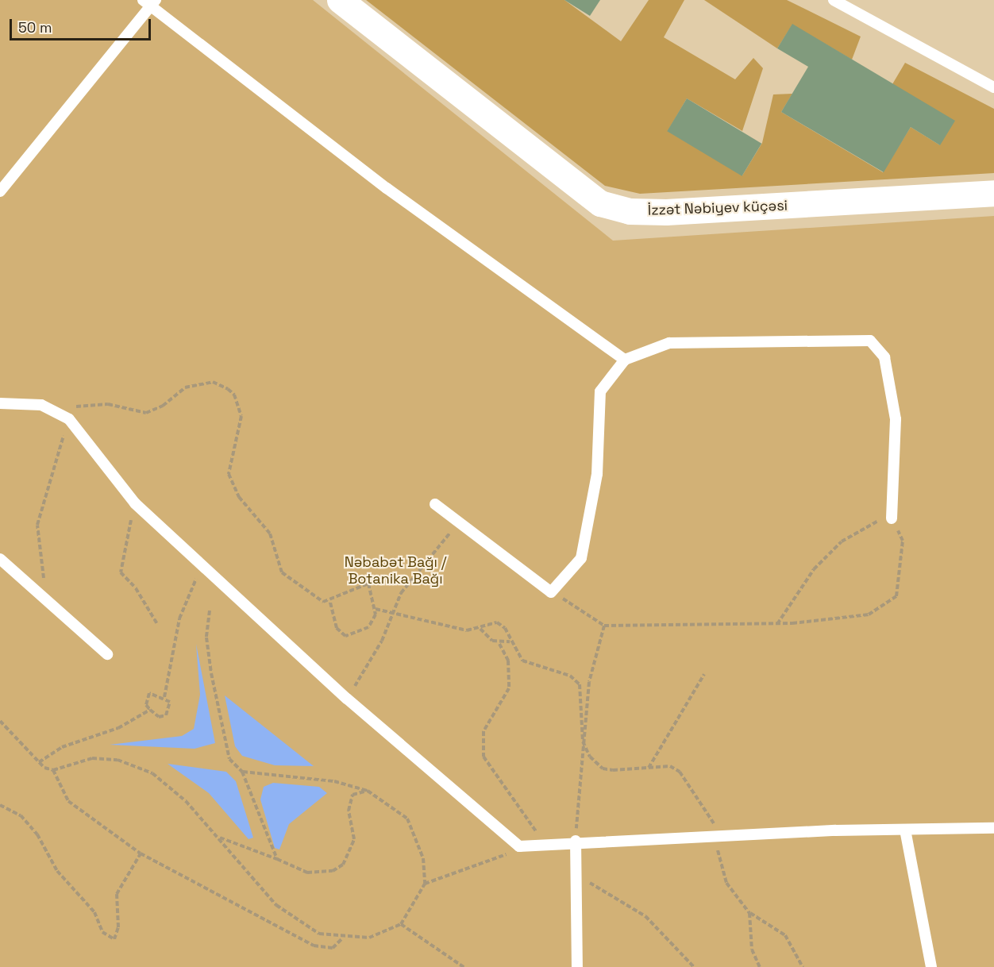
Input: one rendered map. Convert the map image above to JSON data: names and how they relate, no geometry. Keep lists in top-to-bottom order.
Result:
{
  "streets": {
    "main road": ["İzzət Nəbiyev küçəsi"]
  },
  "parks": ["Nəbabət Bağı / Botanika Bağı"],
  "scale_bar": "50 m"
}
